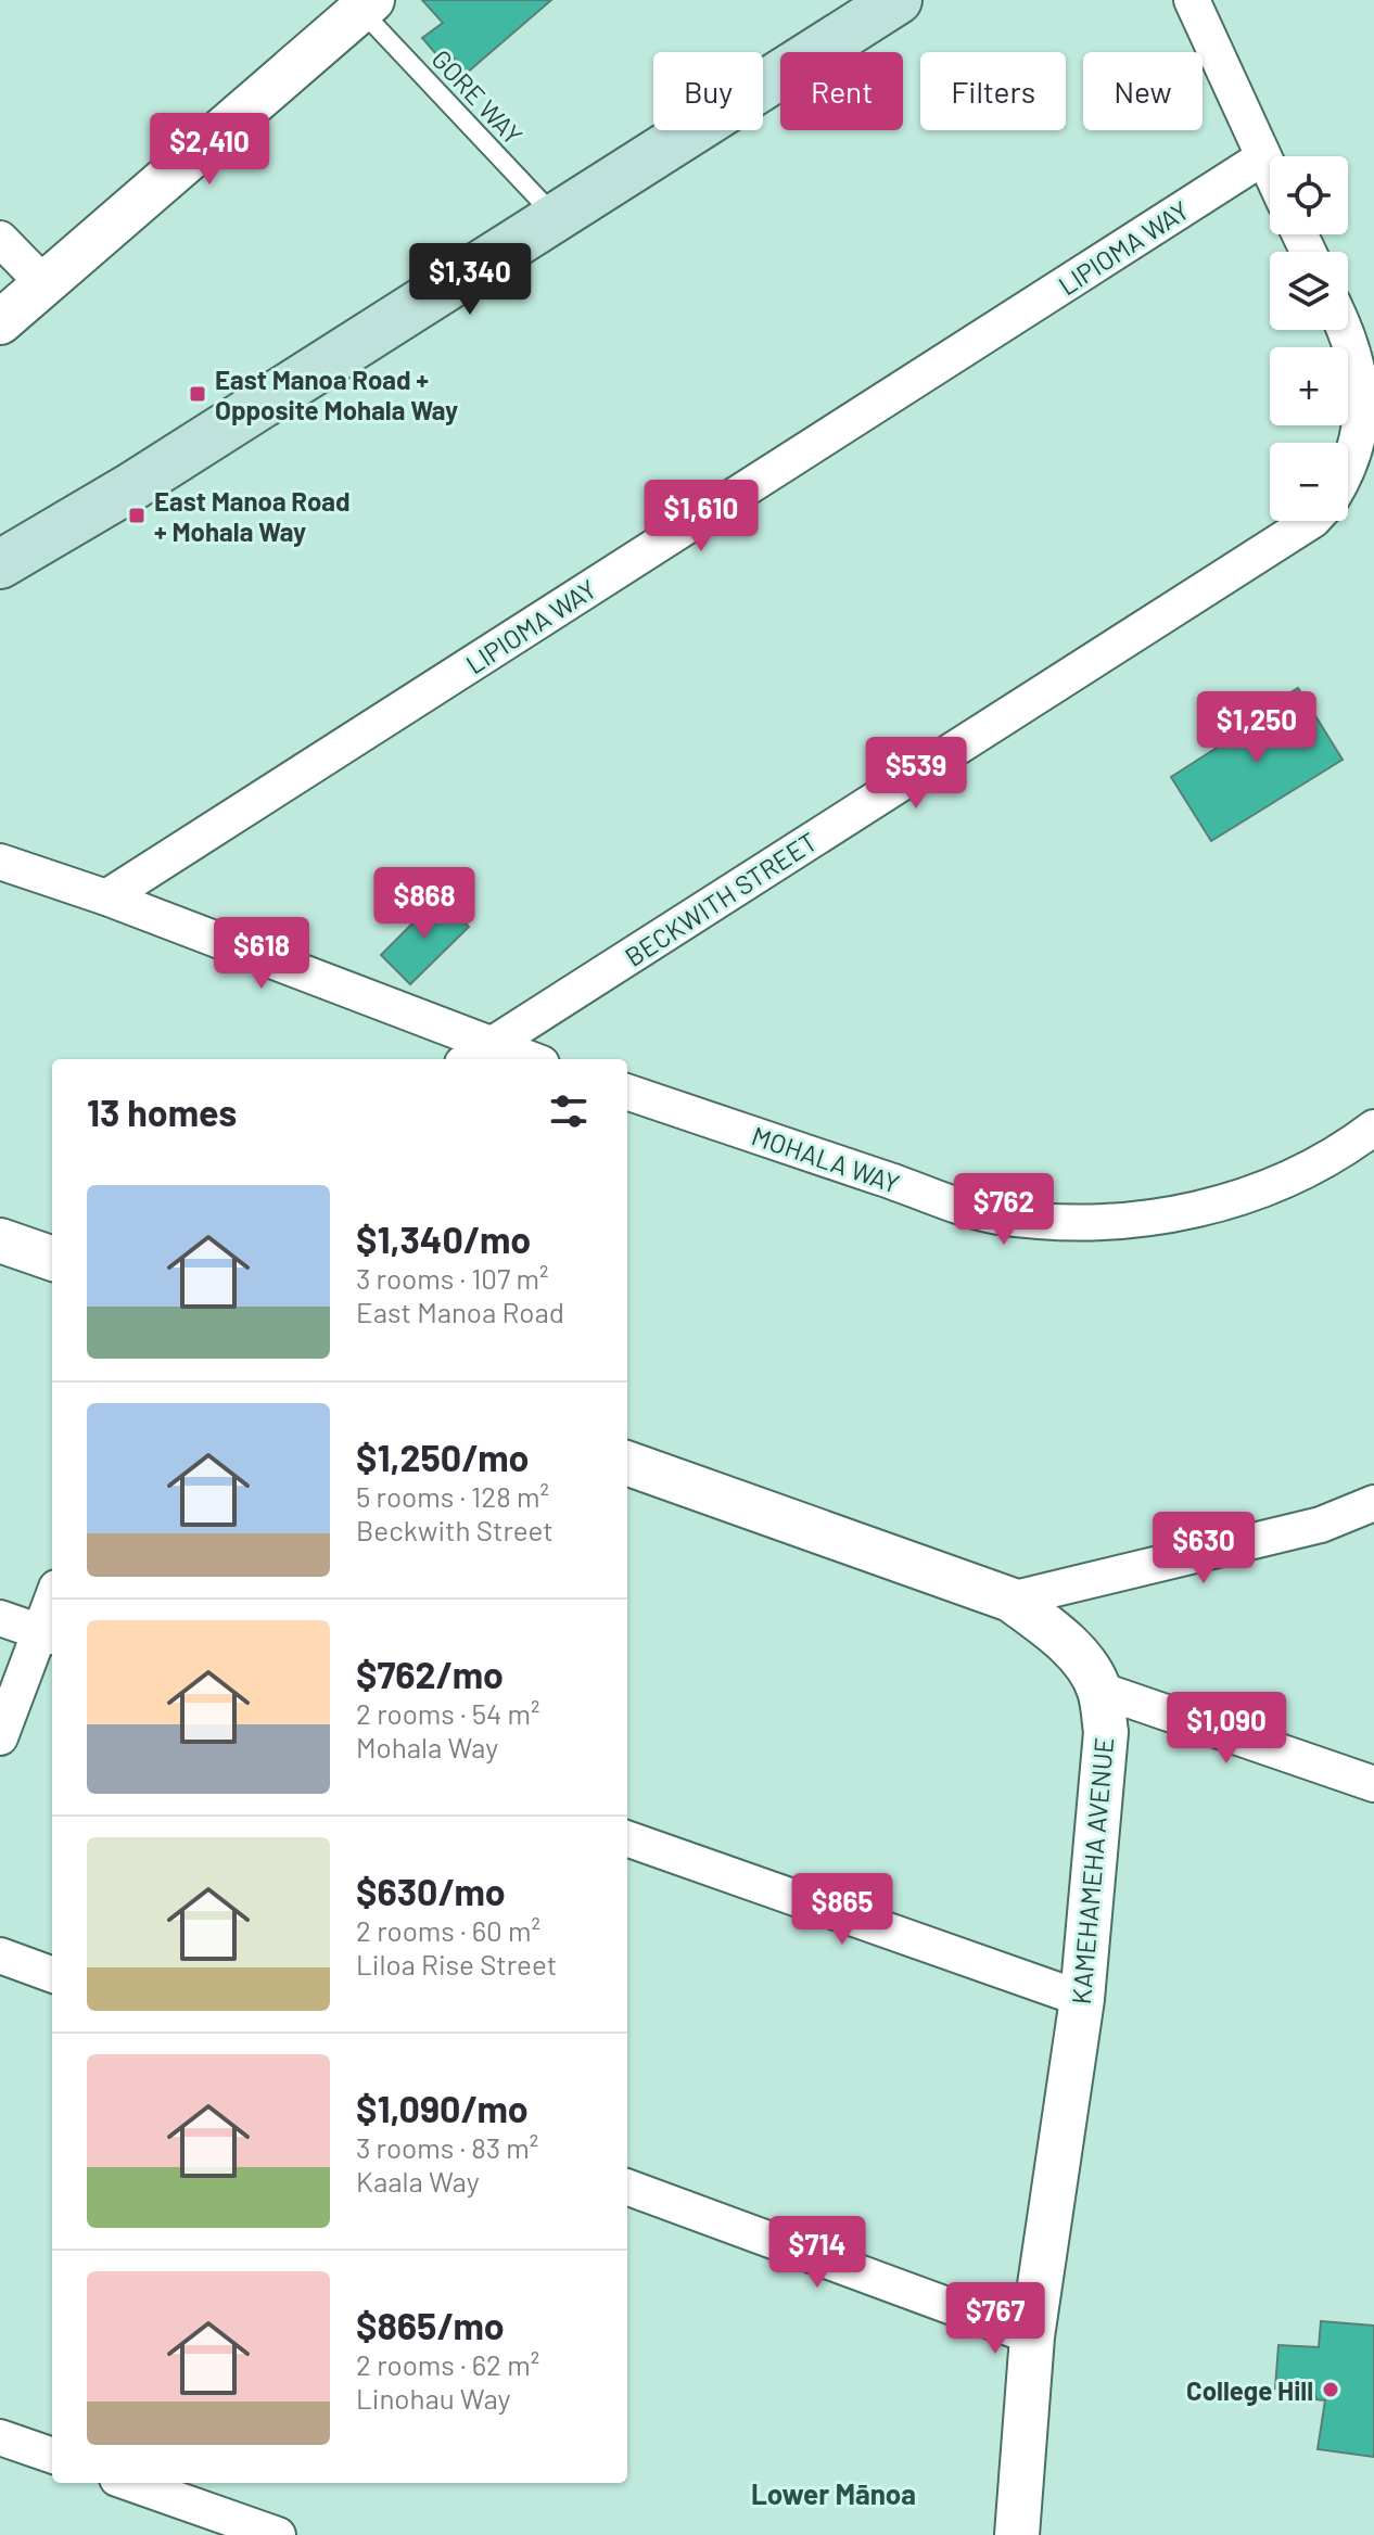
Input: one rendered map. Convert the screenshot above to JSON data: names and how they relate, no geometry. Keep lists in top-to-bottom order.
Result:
{
  "streets": {
    "street": [
      "LIPIOMA WAY",
      "BECKWITH STREET",
      "MOHALA WAY",
      "KAMEHAMEHA AVENUE"
    ],
    "lane": ["GORE WAY"]
  },
  "districts": ["Lower Mānoa"],
  "places": {
    "transit": ["East Manoa Road + Opposite Mohala Way", "East Manoa Road + Mohala Way"],
    "other": ["College Hill"]
  },
  "page": {
    "chip": [
      "Buy",
      "Rent",
      "Filters",
      "New"
    ],
    "price": [
      "$2,410",
      "$1,340",
      "$1,610",
      "$1,250",
      "$539",
      "$868",
      "$618",
      "$762",
      "$630",
      "$1,090",
      "$865",
      "$714",
      "$767"
    ],
    "map_buttons": ["+", "−"],
    "heading": "13 homes",
    "list": [
      {
        "name": "$1,340/mo",
        "note": "3 rooms · 107 m² · East Manoa Road"
      },
      {
        "name": "$1,250/mo",
        "note": "5 rooms · 128 m² · Beckwith Street"
      },
      {
        "name": "$762/mo",
        "note": "2 rooms · 54 m² · Mohala Way"
      },
      {
        "name": "$630/mo",
        "note": "2 rooms · 60 m² · Liloa Rise Street"
      },
      {
        "name": "$1,090/mo",
        "note": "3 rooms · 83 m² · Kaala Way"
      },
      {
        "name": "$865/mo",
        "note": "2 rooms · 62 m² · Linohau Way"
      }
    ]
  }
}
